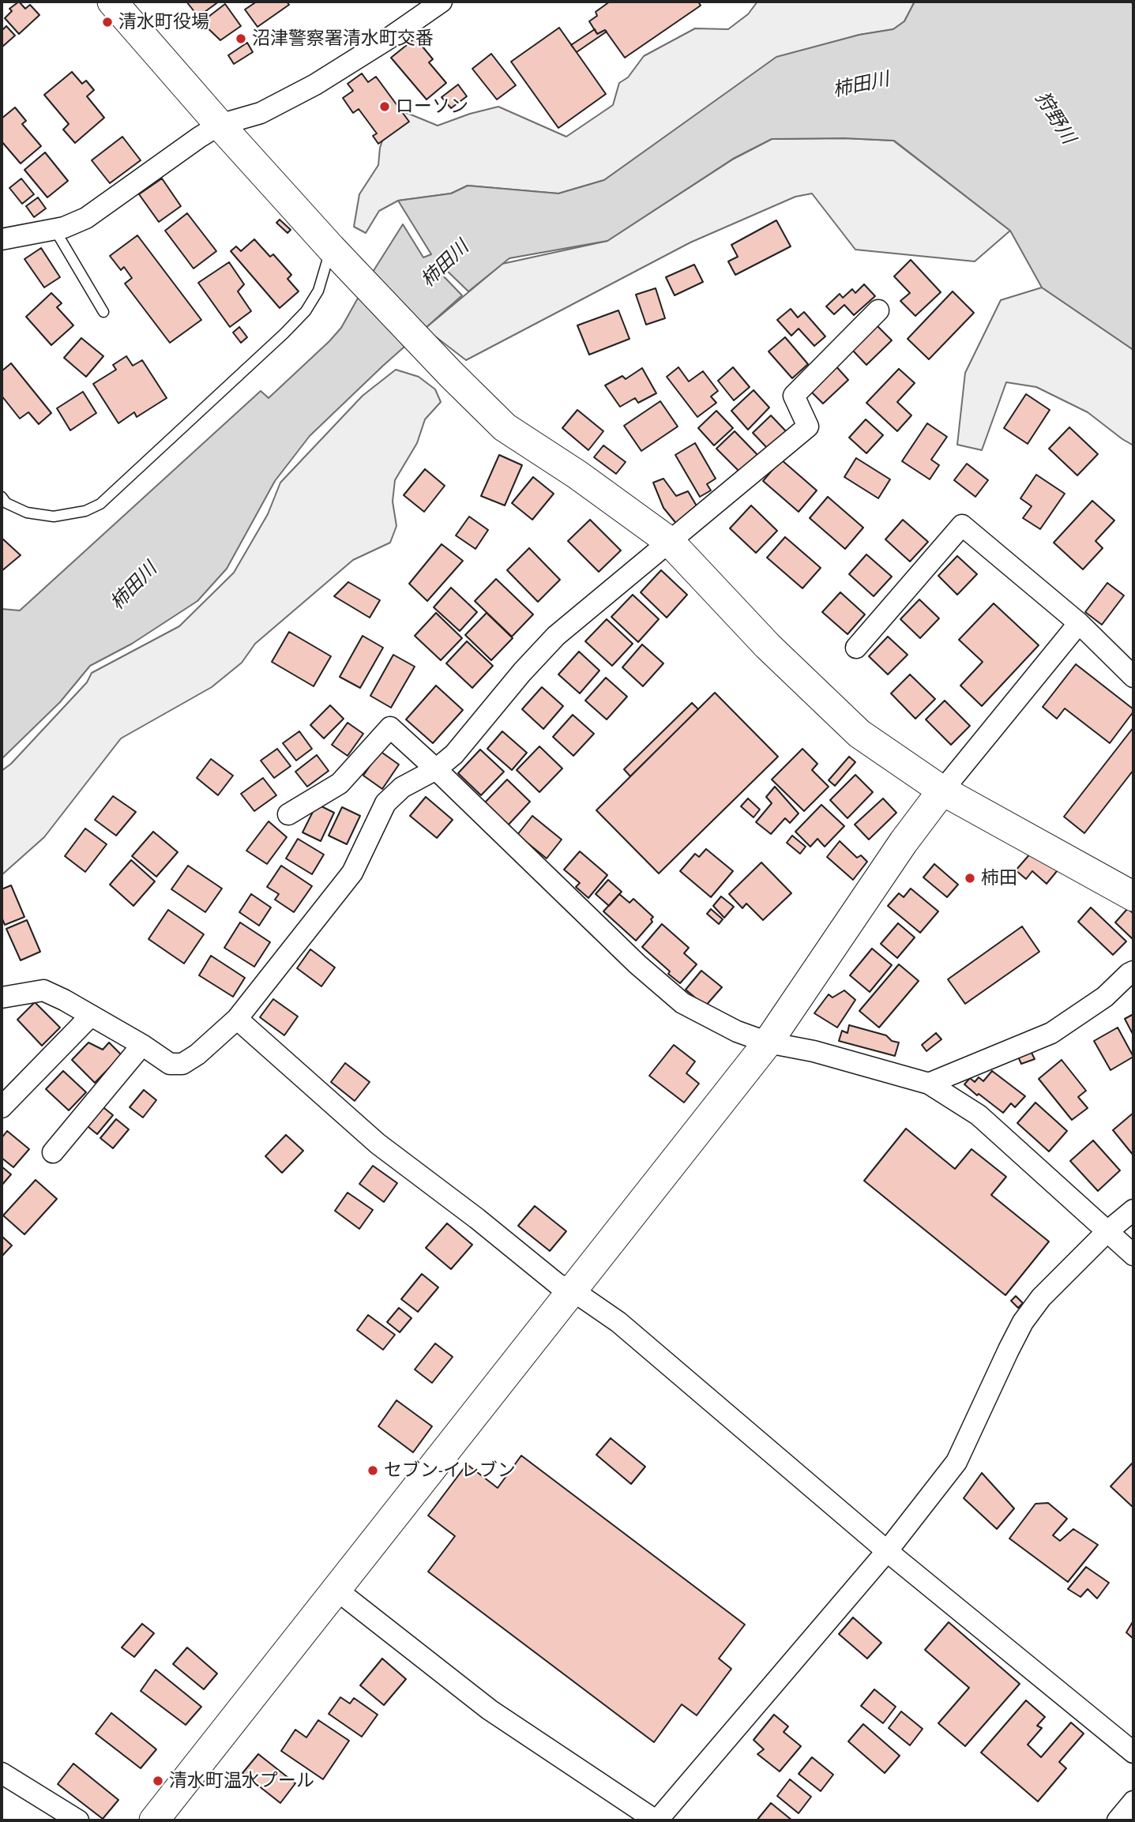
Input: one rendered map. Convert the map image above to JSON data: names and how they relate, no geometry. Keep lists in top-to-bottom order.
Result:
{
  "water": ["柿田川", "狩野川"],
  "places": [
    "清水町役場",
    "沼津警察署清水町交番",
    "ローソン",
    "柿田",
    "セブン-イレブン",
    "清水町温水プール"
  ]
}
